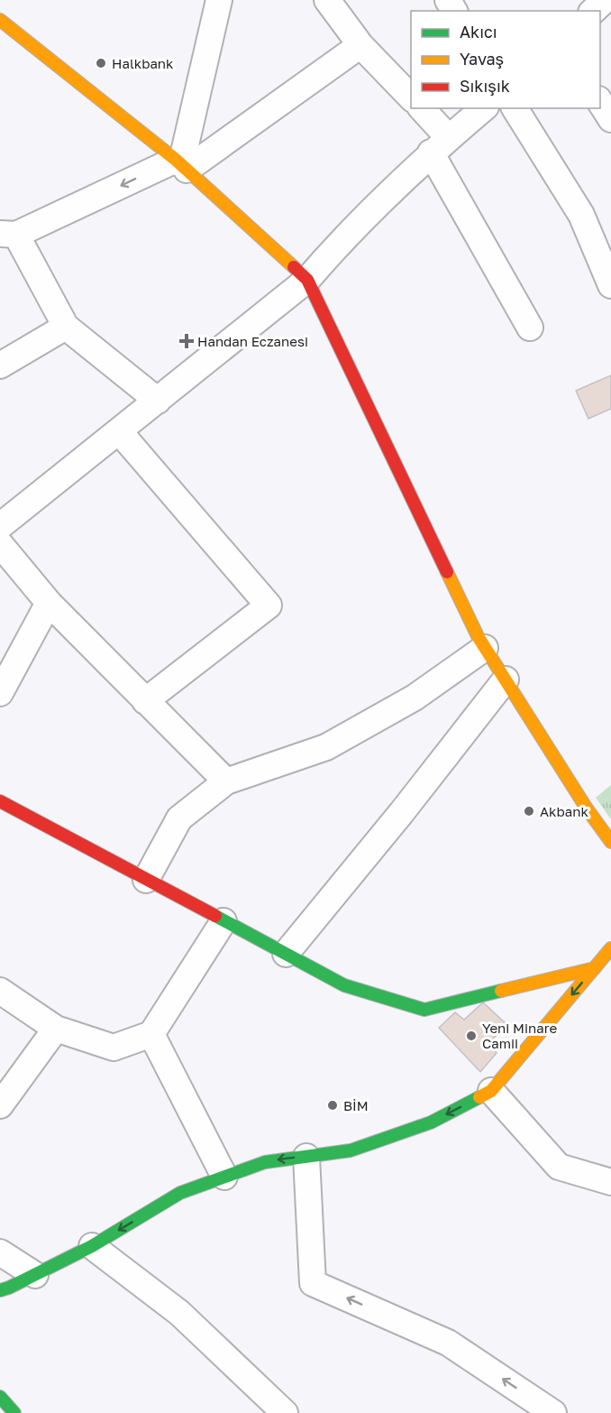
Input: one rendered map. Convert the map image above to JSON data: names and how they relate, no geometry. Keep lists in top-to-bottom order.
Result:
{
  "places": {
    "other": [
      "Halkbank",
      "Akbank",
      "Yeni Minare Camii",
      "BİM"
    ],
    "health": ["Handan Eczanesi"]
  },
  "legend": ["Akıcı", "Yavaş", "Sıkışık"]
}
